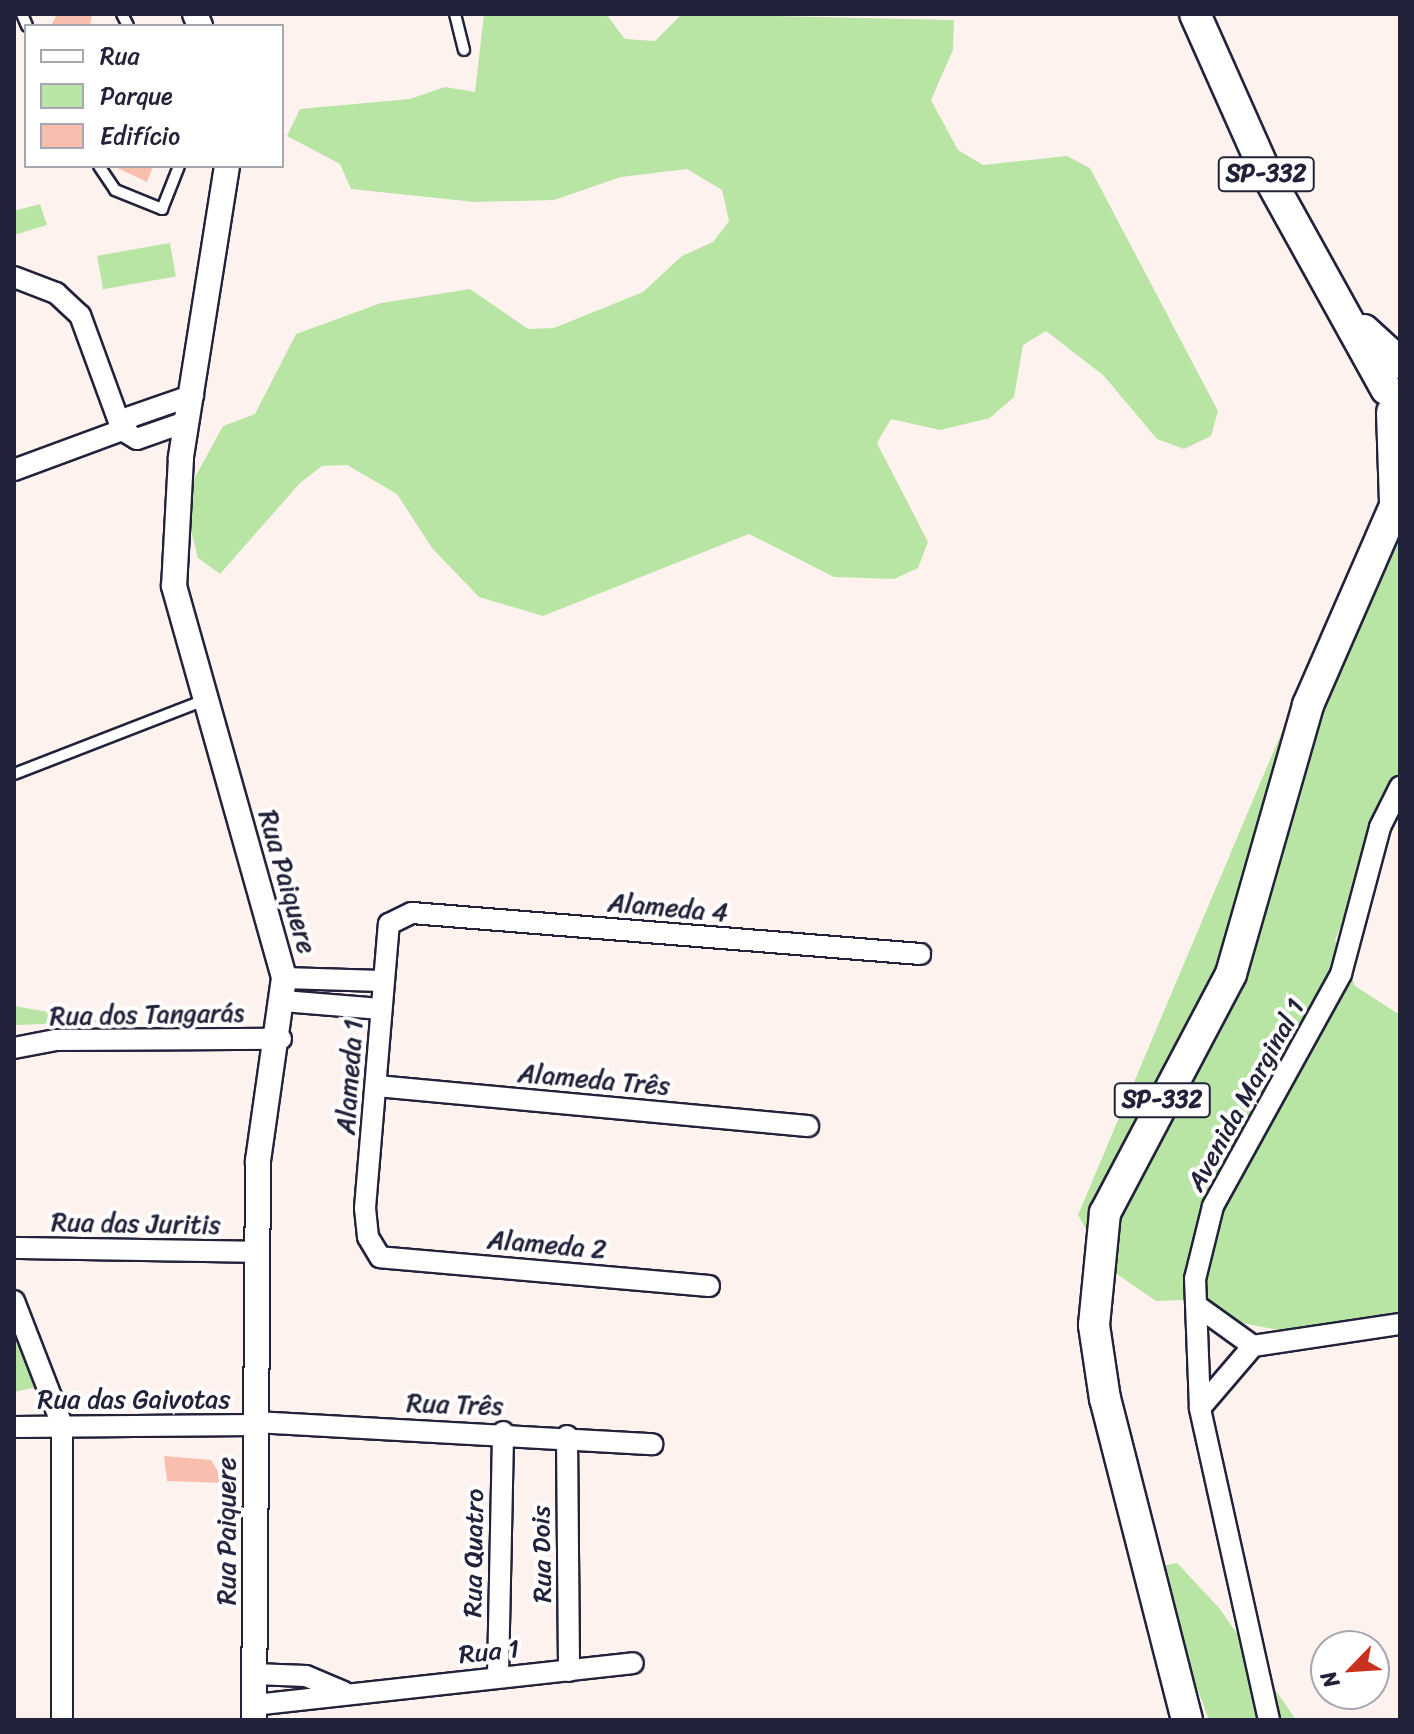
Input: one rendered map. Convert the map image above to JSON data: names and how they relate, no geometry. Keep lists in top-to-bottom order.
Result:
{
  "streets": {
    "main road": ["SP-332"],
    "street": [
      "Rua Paiquere",
      "Alameda 4",
      "Rua dos Tangarás",
      "Alameda 1",
      "Alameda Três",
      "Avenida Marginal 1",
      "Rua das Juritis",
      "Alameda 2",
      "Rua das Gaivotas",
      "Rua Três",
      "Rua Quatro",
      "Rua Dois",
      "Rua 1"
    ]
  },
  "crossings": [
    ["Rua Paiquere", "Rua dos Tangarás"],
    ["Rua Paiquere", "Rua das Juritis"],
    ["Rua Paiquere", "Rua das Gaivotas"],
    ["Rua Paiquere", "Rua Três"],
    ["Rua Paiquere", "Rua 1"],
    ["Alameda 4", "Alameda 1"],
    ["Alameda 1", "Alameda Três"],
    ["Alameda 1", "Alameda 2"],
    ["Rua das Gaivotas", "Rua Três"],
    ["Rua Três", "Rua Quatro"],
    ["Rua Três", "Rua Dois"],
    ["Rua Quatro", "Rua 1"],
    ["Rua Dois", "Rua 1"]
  ],
  "legend": ["Rua", "Parque", "Edifício"],
  "north": "bottom left"
}
